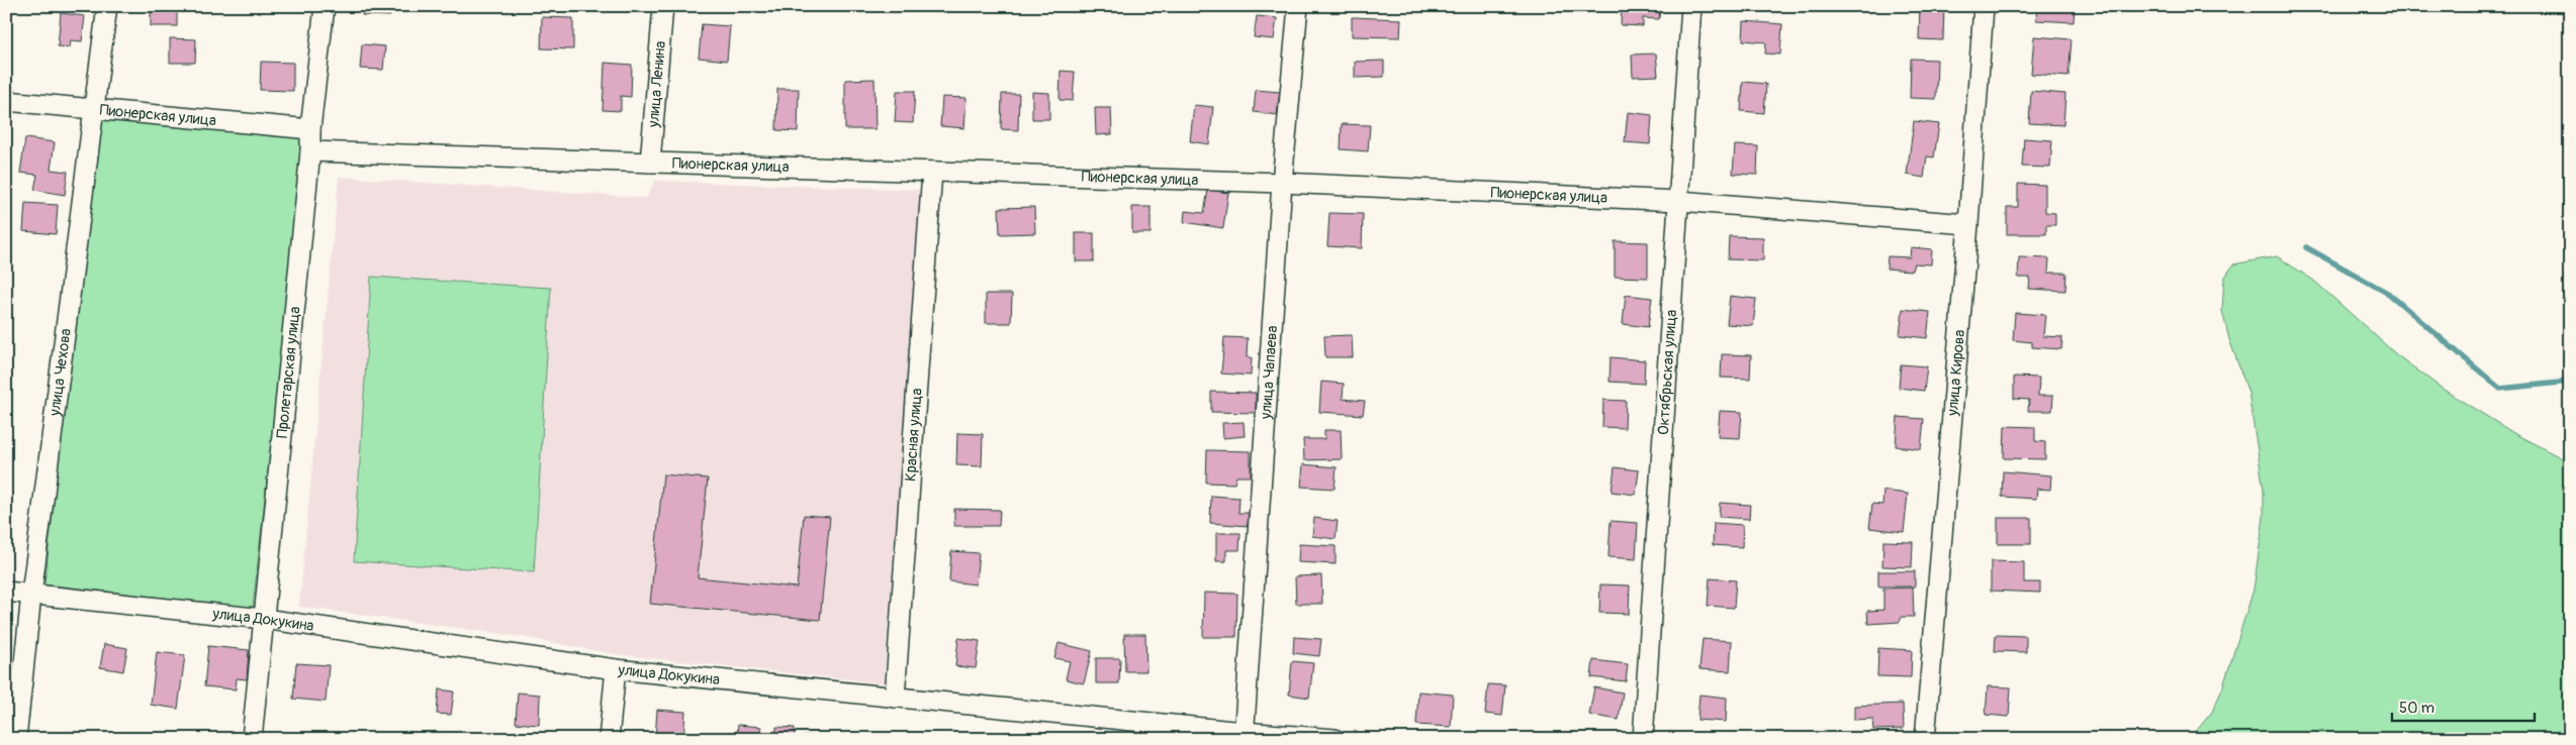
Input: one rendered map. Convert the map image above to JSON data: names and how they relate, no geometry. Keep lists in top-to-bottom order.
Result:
{
  "streets": {
    "street": [
      "улица Ленина",
      "Пионерская улица",
      "улица Чехова",
      "Пролетарская улица",
      "улица Чапаева",
      "Октябрьская улица",
      "улица Кирова",
      "Красная улица",
      "улица Докукина"
    ]
  },
  "crossings": [
    ["улица Ленина", "Пионерская улица"],
    ["Пионерская улица", "улица Чехова"],
    ["Пионерская улица", "Пролетарская улица"],
    ["Пионерская улица", "улица Чапаева"],
    ["Пионерская улица", "Октябрьская улица"],
    ["Пионерская улица", "улица Кирова"],
    ["Пионерская улица", "Красная улица"],
    ["улица Чехова", "улица Докукина"],
    ["Пролетарская улица", "улица Докукина"],
    ["улица Чапаева", "улица Докукина"],
    ["Красная улица", "улица Докукина"]
  ],
  "scale_bar": "50 m"
}
